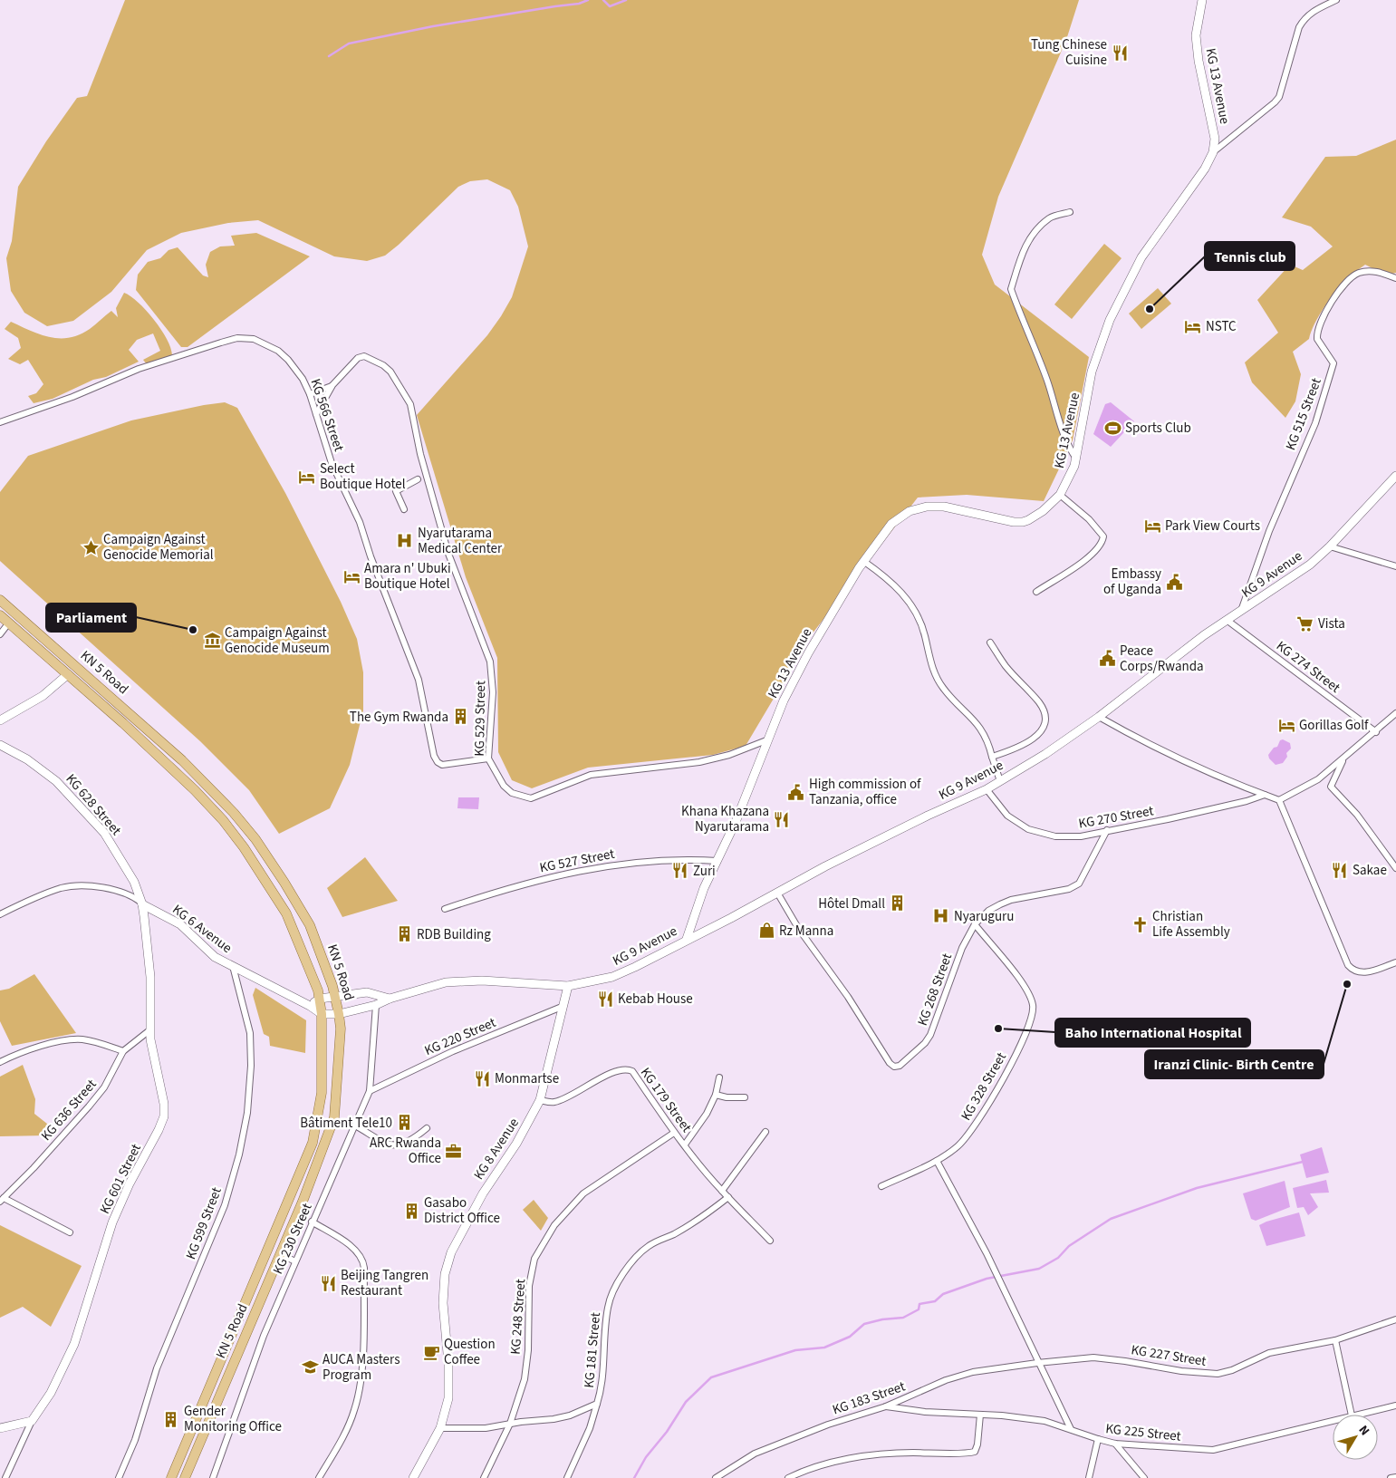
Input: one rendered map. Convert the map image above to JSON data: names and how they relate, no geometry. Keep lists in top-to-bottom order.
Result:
{
  "streets": {
    "main road": [
      "KG 13 Avenue",
      "KG 9 Avenue",
      "KN 5 Road",
      "KG 628 Street",
      "KG 6 Avenue",
      "KG 8 Avenue",
      "KG 601 Street"
    ],
    "street": [
      "KG 515 Street",
      "KG 566 Street",
      "KG 274 Street",
      "KG 529 Street",
      "KG 270 Street",
      "KG 527 Street",
      "KG 268 Street",
      "KG 220 Street",
      "KG 328 Street",
      "KG 179 Street",
      "KG 636 Street",
      "KG 599 Street",
      "KG 230 Street",
      "KG 248 Street",
      "KG 181 Street",
      "KG 227 Street",
      "KG 183 Street",
      "KG 225 Street"
    ]
  },
  "crossings": [
    ["KG 13 Avenue", "KG 9 Avenue"],
    ["KG 13 Avenue", "KG 529 Street"],
    ["KG 13 Avenue", "KG 527 Street"],
    ["KG 515 Street", "KG 9 Avenue"],
    ["KG 566 Street", "KG 529 Street"],
    ["KG 9 Avenue", "KG 274 Street"],
    ["KG 9 Avenue", "KN 5 Road"],
    ["KG 9 Avenue", "KG 270 Street"],
    ["KG 9 Avenue", "KG 6 Avenue"],
    ["KG 9 Avenue", "KG 268 Street"],
    ["KG 9 Avenue", "KG 8 Avenue"],
    ["KG 9 Avenue", "KG 230 Street"],
    ["KN 5 Road", "KG 6 Avenue"],
    ["KG 628 Street", "KG 6 Avenue"],
    ["KG 628 Street", "KG 601 Street"],
    ["KG 270 Street", "KG 268 Street"],
    ["KG 6 Avenue", "KG 601 Street"],
    ["KG 6 Avenue", "KG 599 Street"],
    ["KG 268 Street", "KG 328 Street"],
    ["KG 220 Street", "KG 8 Avenue"],
    ["KG 220 Street", "KG 230 Street"],
    ["KG 179 Street", "KG 8 Avenue"],
    ["KG 179 Street", "KG 248 Street"],
    ["KG 179 Street", "KG 181 Street"],
    ["KG 636 Street", "KG 601 Street"],
    ["KG 8 Avenue", "KG 181 Street"],
    ["KG 248 Street", "KG 181 Street"],
    ["KG 227 Street", "KG 183 Street"],
    ["KG 183 Street", "KG 225 Street"]
  ],
  "places": {
    "restaurant": [
      "Tung Chinese Cuisine",
      "Khana Khazana Nyarutarama",
      "Sakae",
      "Zuri",
      "Kebab House",
      "Monmartse",
      "Beijing Tangren Restaurant"
    ],
    "other": [
      "Tennis club",
      "Parliament",
      "Iranzi Clinic- Birth Centre",
      "Baho International Hospital"
    ],
    "hotel": [
      "NSTC",
      "Select Boutique Hotel",
      "Park View Courts",
      "Amara n' Ubuki Boutique Hotel",
      "Gorillas Golf"
    ],
    "sports": ["Sports Club"],
    "hospital": ["Nyarutarama Medical Center", "Nyaruguru"],
    "place": ["Campaign Against Genocide Memorial"],
    "public building": ["Embassy of Uganda", "Peace Corps/Rwanda", "High commission of Tanzania, office"],
    "supermarket": ["Vista"],
    "museum": ["Campaign Against Genocide Museum"],
    "building": [
      "The Gym Rwanda",
      "Hôtel Dmall",
      "RDB Building",
      "Bâtiment Tele10",
      "Gasabo District Office",
      "Gender Monitoring Office"
    ],
    "church": ["Christian Life Assembly"],
    "shop": ["Rz Manna"],
    "office": ["ARC Rwanda Office"],
    "cafe": ["Question Coffee"],
    "school or university": ["AUCA Masters Program"]
  },
  "north": "top right"
}
